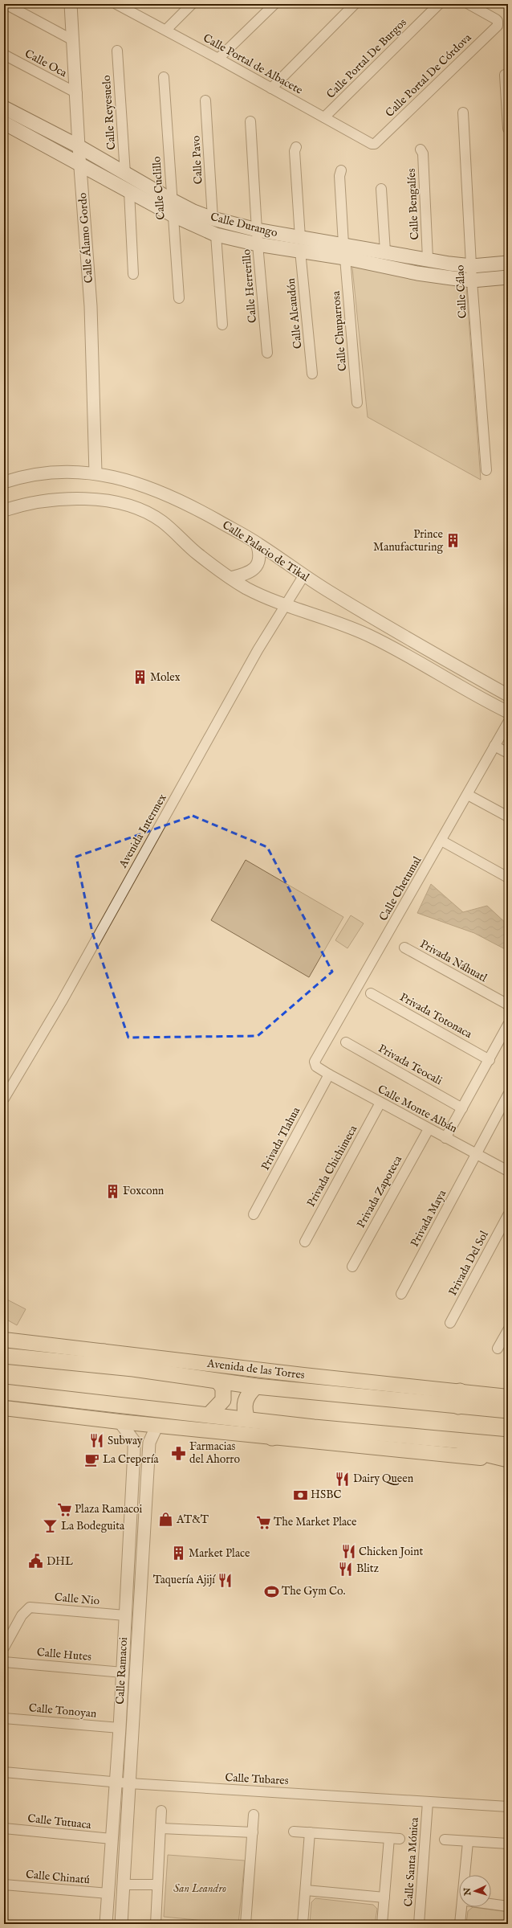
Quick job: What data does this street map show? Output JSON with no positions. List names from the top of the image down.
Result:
{
  "streets": {
    "highway": ["Avenida de las Torres"],
    "main road": ["Calle Durango"],
    "street": [
      "Calle Portal De Burgos",
      "Calle Oca",
      "Calle Portal de Albacete",
      "Calle Portal De Córdova",
      "Calle Reyesuelo",
      "Calle Pavo",
      "Calle Cuclillo",
      "Calle Bengalíes",
      "Calle Álamo Gordo",
      "Calle Herrerillo",
      "Calle Cálao",
      "Calle Alcaudón",
      "Calle Chuparrosa",
      "Calle Palacio de Tikal",
      "Avenida Intermex",
      "Calle Chetumal",
      "Privada Náhuatl",
      "Privada Totonaca",
      "Privada Teocali",
      "Calle Monte Albán",
      "Privada Tlahua",
      "Privada Chichimeca",
      "Privada Zapoteca",
      "Privada Maya",
      "Privada Del Sol",
      "Calle Nio",
      "Calle Hutes",
      "Calle Ramacoi",
      "Calle Tonoyan",
      "Calle Tubares",
      "Calle Tutuaca",
      "Calle Santa Mónica",
      "Calle Chinatú"
    ]
  },
  "crossings": [
    ["Calle Portal De Burgos", "Calle Portal de Albacete"],
    ["Calle Oca", "Calle Álamo Gordo"],
    ["Calle Portal de Albacete", "Calle Portal De Córdova"],
    ["Calle Reyesuelo", "Calle Durango"],
    ["Calle Pavo", "Calle Durango"],
    ["Calle Cuclillo", "Calle Durango"],
    ["Calle Bengalíes", "Calle Durango"],
    ["Calle Durango", "Calle Álamo Gordo"],
    ["Calle Durango", "Calle Herrerillo"],
    ["Calle Durango", "Calle Cálao"],
    ["Calle Durango", "Calle Alcaudón"],
    ["Calle Durango", "Calle Chuparrosa"],
    ["Calle Álamo Gordo", "Calle Palacio de Tikal"],
    ["Calle Palacio de Tikal", "Avenida Intermex"],
    ["Calle Chetumal", "Calle Monte Albán"],
    ["Calle Monte Albán", "Privada Tlahua"],
    ["Calle Monte Albán", "Privada Chichimeca"],
    ["Calle Monte Albán", "Privada Zapoteca"],
    ["Calle Monte Albán", "Privada Maya"],
    ["Calle Nio", "Calle Ramacoi"],
    ["Calle Hutes", "Calle Ramacoi"],
    ["Calle Ramacoi", "Calle Tonoyan"],
    ["Calle Ramacoi", "Calle Tubares"],
    ["Calle Ramacoi", "Calle Tutuaca"],
    ["Calle Ramacoi", "Calle Chinatú"],
    ["Calle Tubares", "Calle Santa Mónica"]
  ],
  "parks": ["San Leandro"],
  "places": {
    "building": [
      "Prince Manufacturing",
      "Molex",
      "Foxconn",
      "Market Place"
    ],
    "restaurant": [
      "Subway",
      "Dairy Queen",
      "Chicken Joint",
      "Blitz",
      "Taquería Ajijí"
    ],
    "pharmacy": ["Farmacias del Ahorro"],
    "cafe": ["La Crepería"],
    "bank": ["HSBC"],
    "supermarket": ["Plaza Ramacoi", "The Market Place"],
    "shop": ["AT&T"],
    "bar": ["La Bodeguita"],
    "public building": ["DHL"],
    "sports": ["The Gym Co."]
  },
  "north": "left"
}
